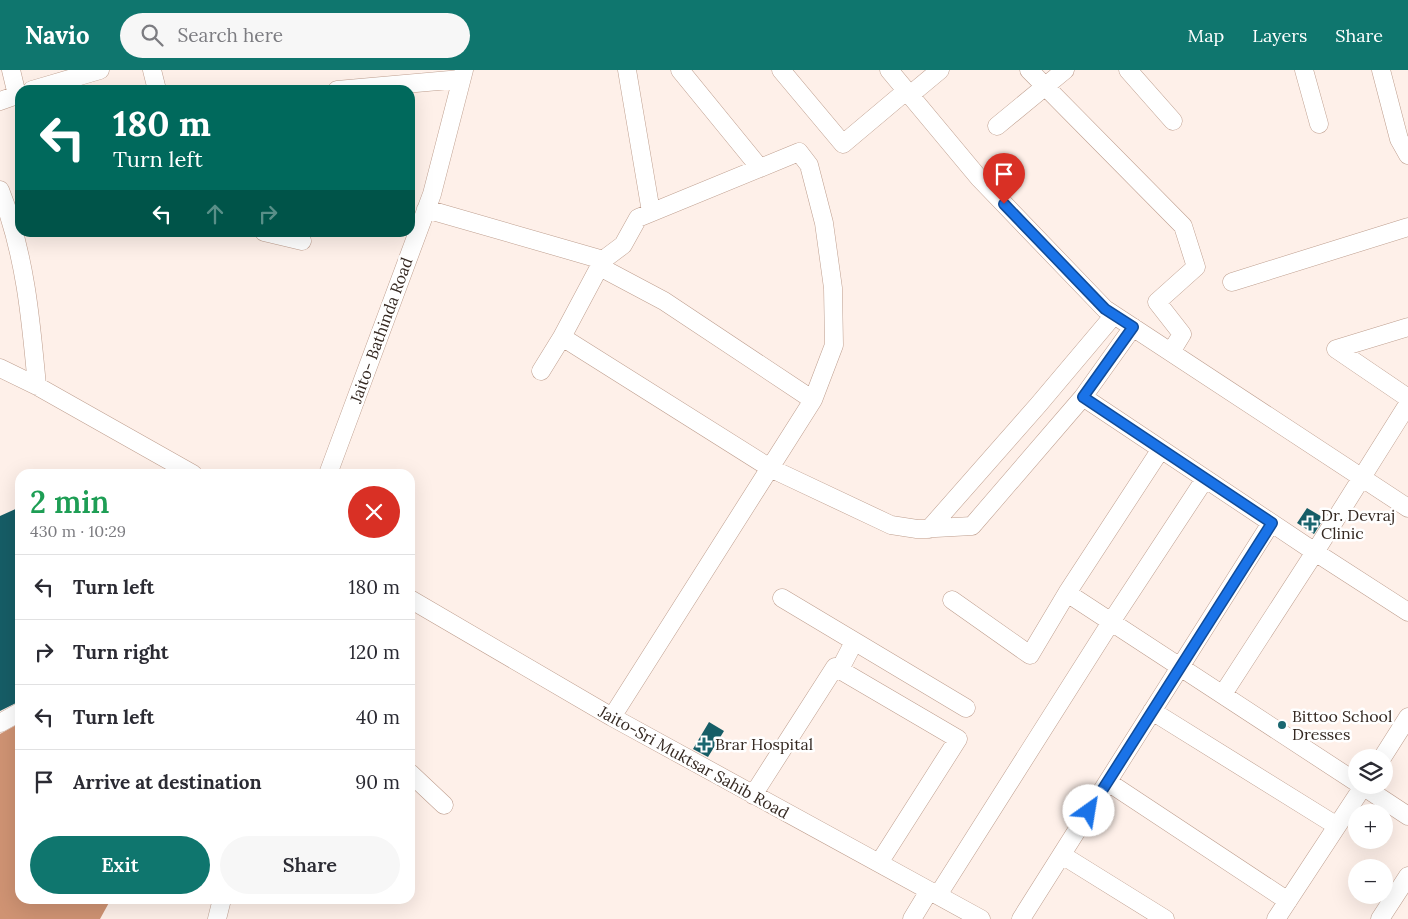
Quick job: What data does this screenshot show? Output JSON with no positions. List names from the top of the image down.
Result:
{
  "streets": {
    "street": ["Jaito- Bathinda Road", "Jaito-Sri Muktsar Sahib Road"]
  },
  "places": {
    "health": ["Dr. Devraj Clinic", "Brar Hospital"],
    "other": ["Bittoo School Dresses"]
  },
  "page": {
    "header": "Navio",
    "search": "Search here",
    "nav": ["Map", "Layers", "Share"],
    "turn": ["180 m", "Turn left"],
    "heading": ["2 min", "430 m · 10:29"],
    "list": [
      {
        "name": "Turn left",
        "value": "180 m"
      },
      {
        "name": "Turn right",
        "value": "120 m"
      },
      {
        "name": "Turn left",
        "value": "40 m"
      },
      {
        "name": "Arrive at destination",
        "value": "90 m"
      }
    ],
    "map_buttons": ["+", "−"],
    "buttons": ["Exit", "Share"]
  }
}
